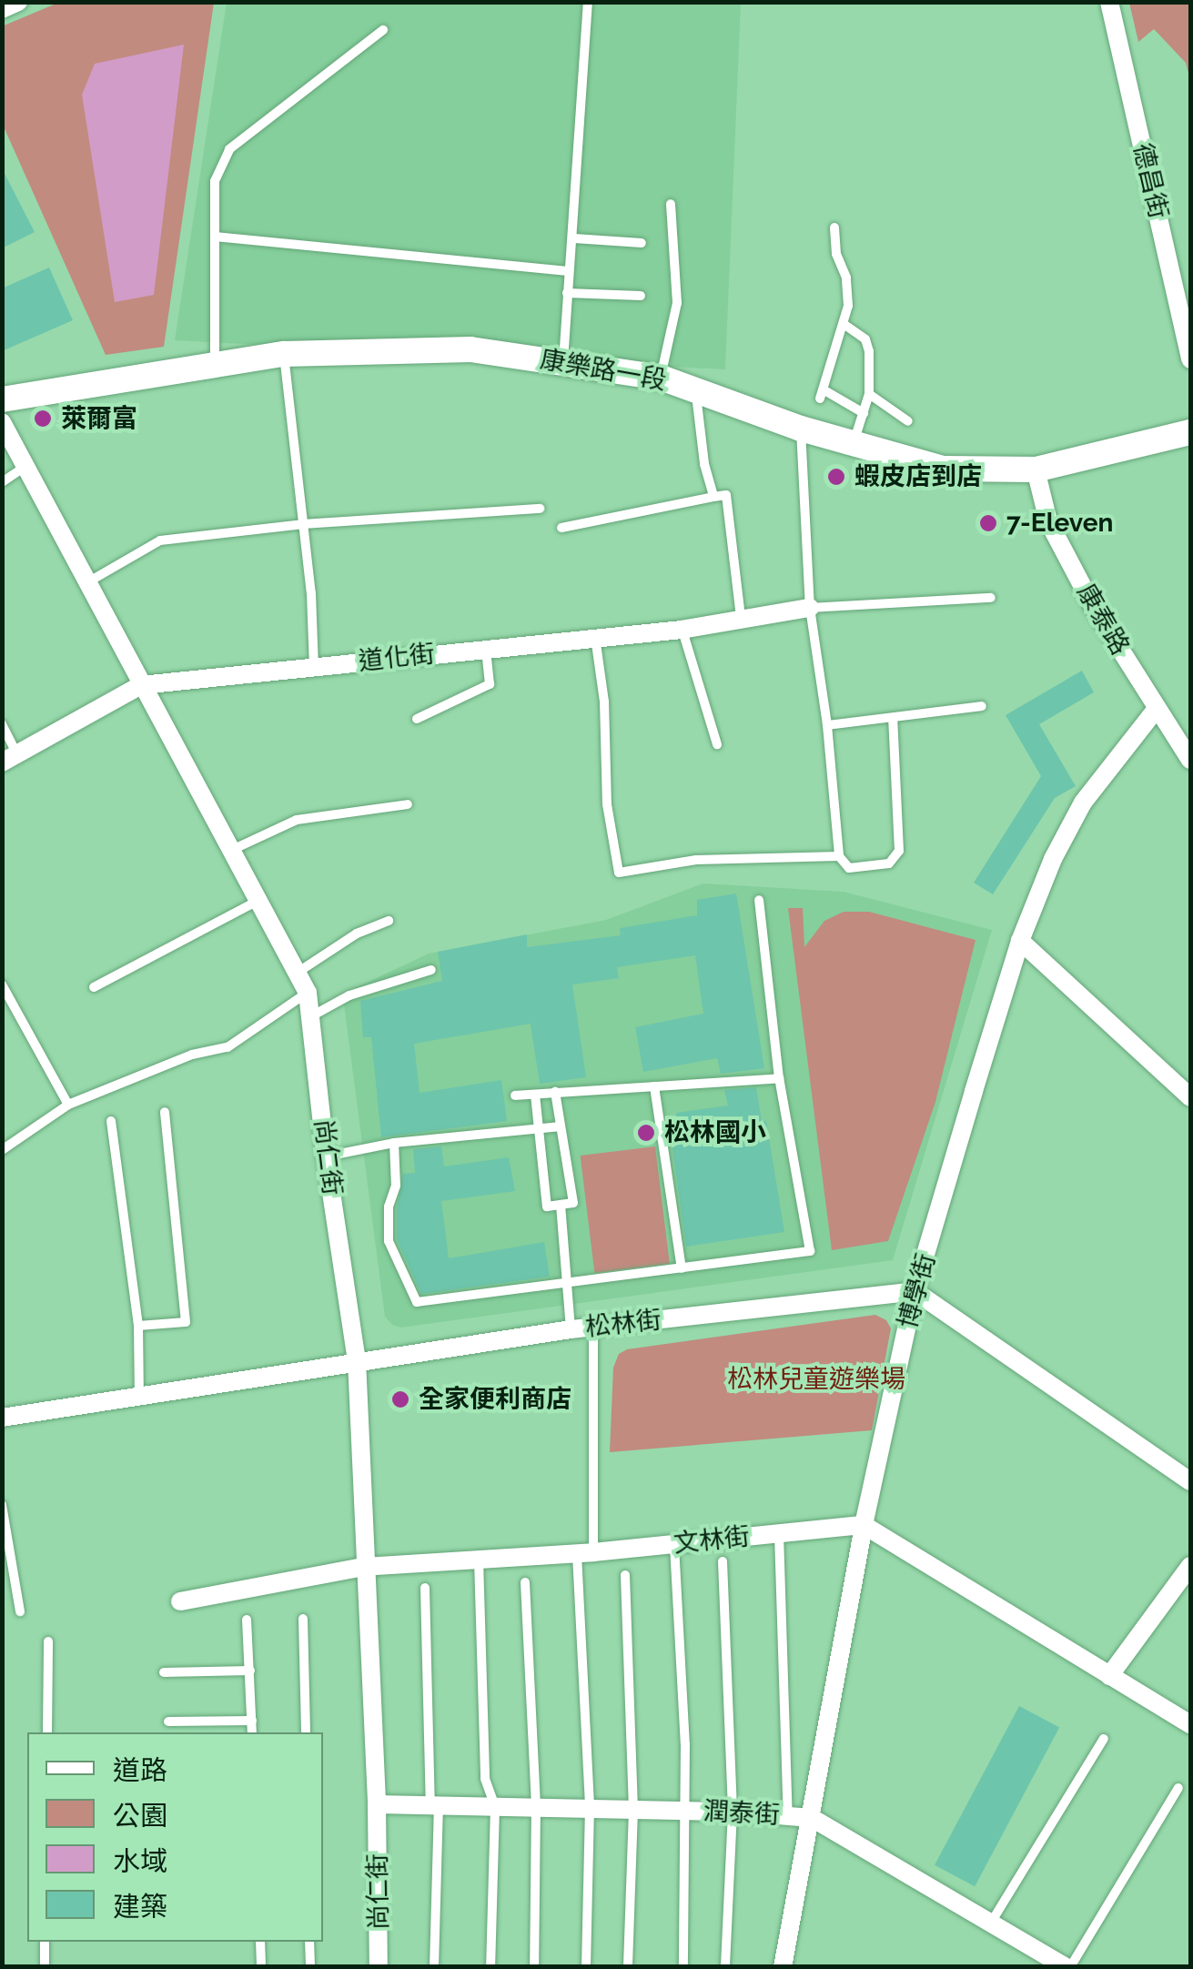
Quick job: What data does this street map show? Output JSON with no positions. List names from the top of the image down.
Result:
{
  "streets": {
    "street": [
      "德昌街",
      "康樂路一段",
      "康泰路",
      "道化街",
      "尚仁街",
      "博學街",
      "松林街",
      "文林街",
      "潤泰街"
    ]
  },
  "crossings": [
    ["康樂路一段", "康泰路"],
    ["康泰路", "博學街"],
    ["道化街", "尚仁街"],
    ["尚仁街", "松林街"],
    ["尚仁街", "文林街"],
    ["尚仁街", "潤泰街"],
    ["博學街", "松林街"],
    ["博學街", "文林街"],
    ["博學街", "潤泰街"]
  ],
  "parks": ["松林兒童遊樂場"],
  "places": [
    "萊爾富",
    "蝦皮店到店",
    "7-Eleven",
    "松林國小",
    "全家便利商店"
  ],
  "legend": [
    "道路",
    "公園",
    "水域",
    "建築"
  ]
}
